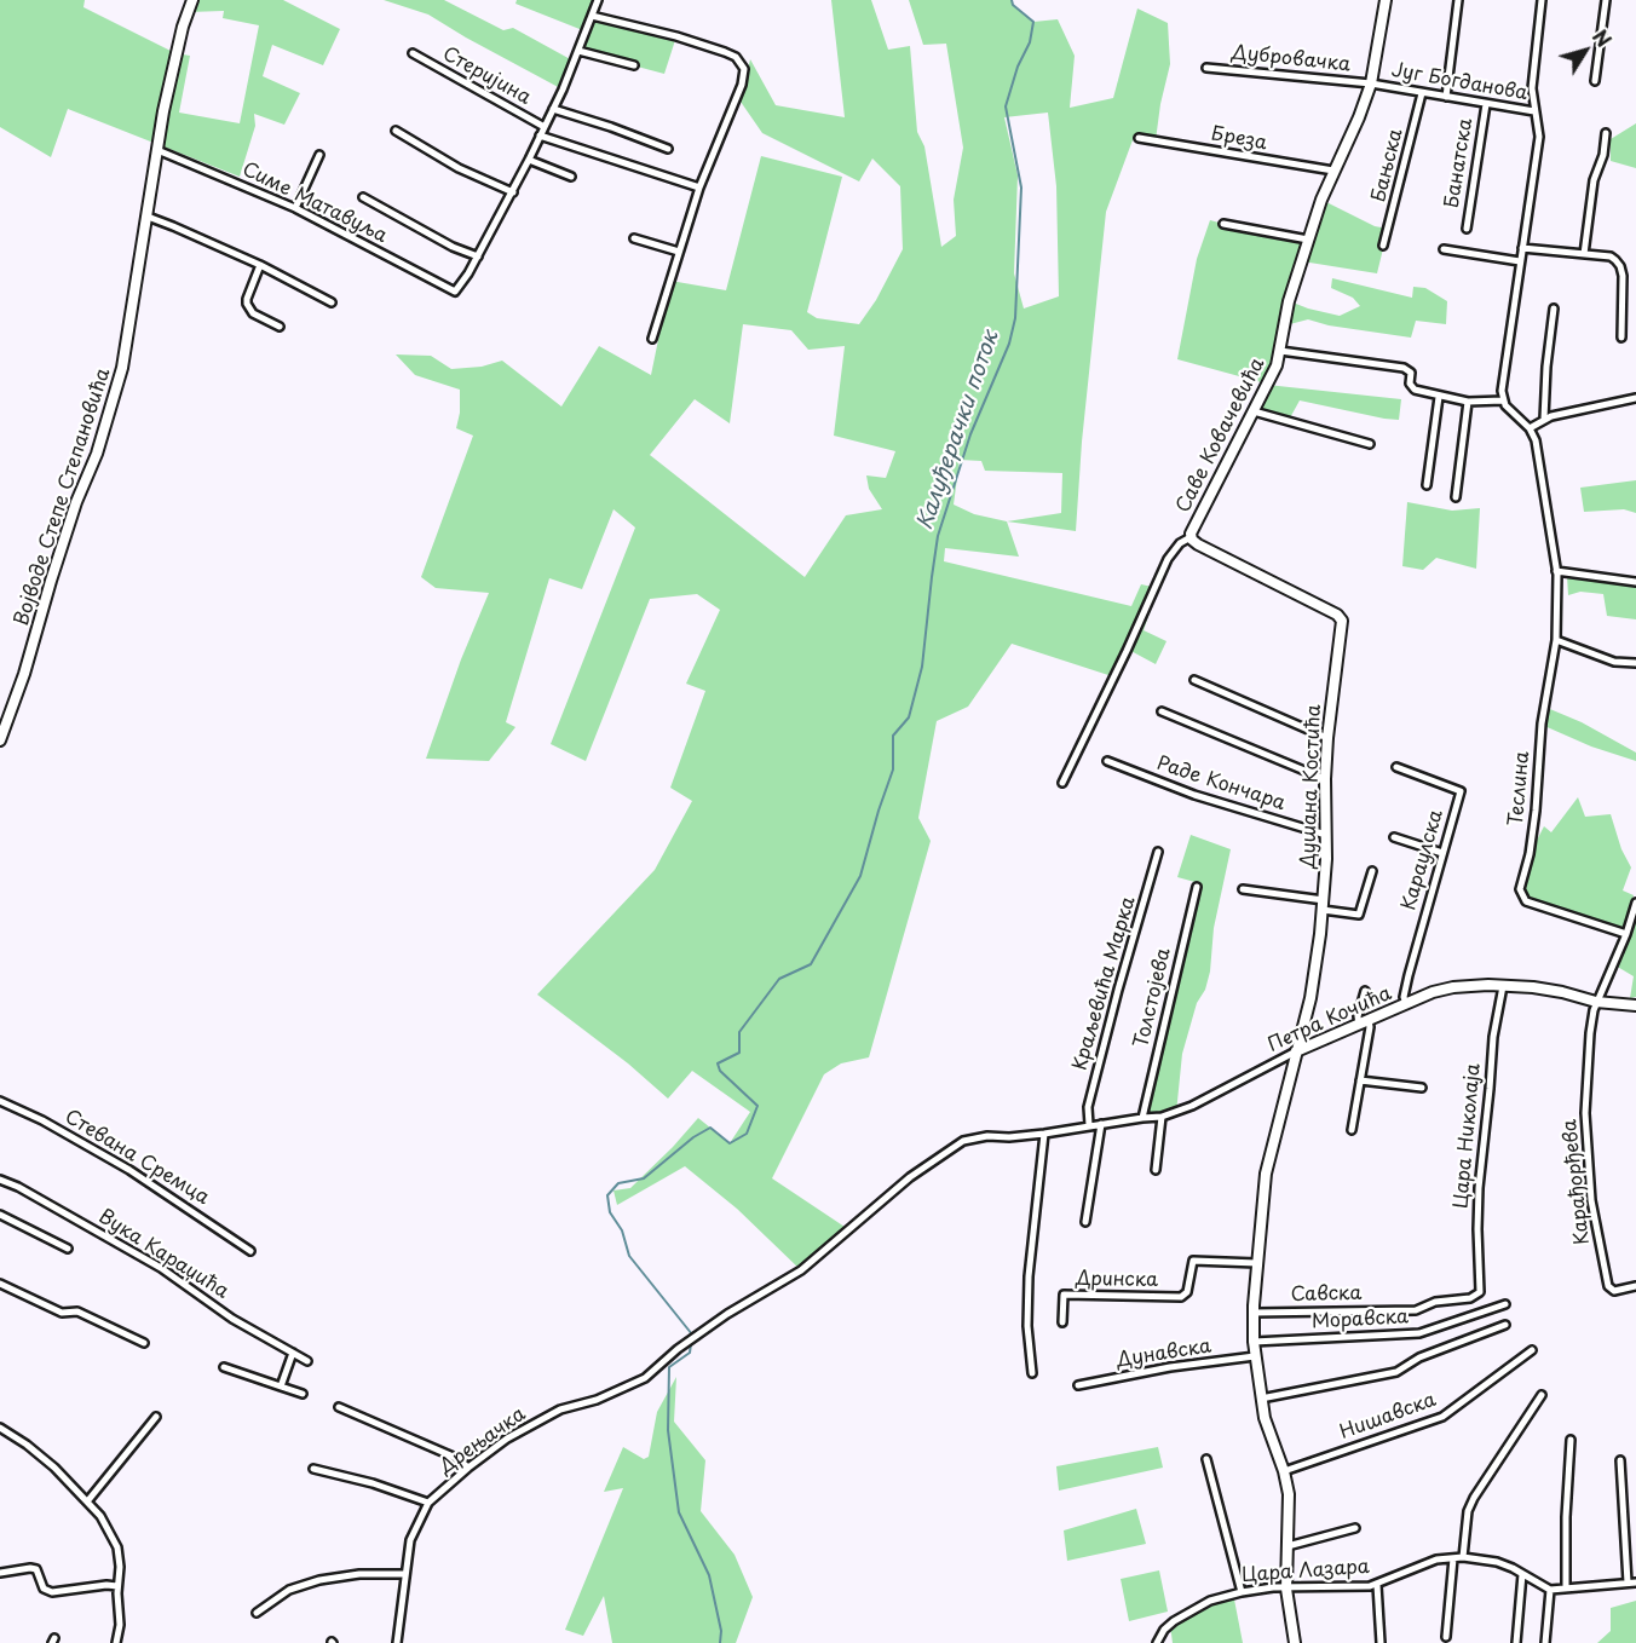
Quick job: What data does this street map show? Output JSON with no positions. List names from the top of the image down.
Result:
{
  "streets": {
    "street": [
      "Дубровачка",
      "Стеријина",
      "Југ Богданова",
      "Бреза",
      "Банатска",
      "Бањска",
      "Симе Матавуља",
      "Саве Ковачевића",
      "Војводе Степе Степановића",
      "Раде Кончара",
      "Душана Костића",
      "Теслина",
      "Караулска",
      "Краљевића Марка",
      "Толстојева",
      "Петра Кочића",
      "Цара Николаја",
      "Стевана Сремца",
      "Карађорђева",
      "Вука Караџића",
      "Дринска",
      "Савска",
      "Моравска",
      "Дунавска",
      "Нишавска",
      "Дрењачка",
      "Цара Лазара"
    ]
  },
  "crossings": [
    ["Дубровачка", "Југ Богданова"],
    ["Дубровачка", "Саве Ковачевића"],
    ["Југ Богданова", "Банатска"],
    ["Југ Богданова", "Бањска"],
    ["Југ Богданова", "Саве Ковачевића"],
    ["Бреза", "Саве Ковачевића"],
    ["Симе Матавуља", "Војводе Степе Степановића"],
    ["Саве Ковачевића", "Душана Костића"],
    ["Раде Кончара", "Душана Костића"],
    ["Душана Костића", "Петра Кочића"],
    ["Душана Костића", "Дринска"],
    ["Душана Костића", "Савска"],
    ["Душана Костића", "Моравска"],
    ["Душана Костића", "Дунавска"],
    ["Душана Костића", "Нишавска"],
    ["Душана Костића", "Цара Лазара"],
    ["Караулска", "Петра Кочића"],
    ["Краљевића Марка", "Петра Кочића"],
    ["Толстојева", "Петра Кочића"],
    ["Петра Кочића", "Цара Николаја"],
    ["Петра Кочића", "Карађорђева"],
    ["Петра Кочића", "Дрењачка"],
    ["Цара Николаја", "Савска"]
  ],
  "water": ["Калуђерачки поток"],
  "north": "top right"
}
